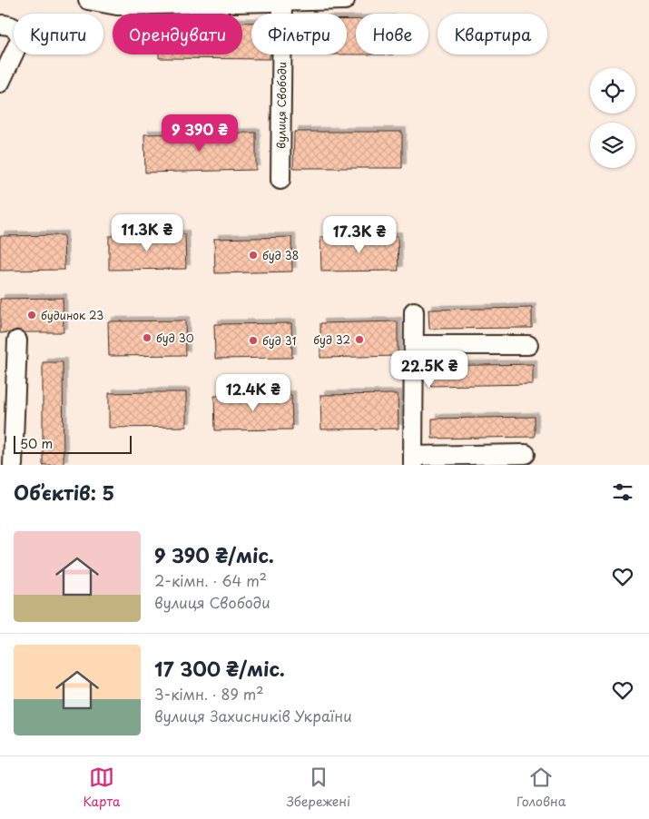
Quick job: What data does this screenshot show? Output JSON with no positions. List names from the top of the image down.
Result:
{
  "streets": {
    "street": ["вулиця Свободи"]
  },
  "places": [
    "буд 38",
    "будинок 23",
    "буд 30",
    "буд 32",
    "буд 31"
  ],
  "scale_bar": "50 m",
  "page": {
    "chip": [
      "Купити",
      "Орендувати",
      "Фільтри",
      "Нове",
      "Квартира"
    ],
    "price": [
      "9 390 ₴",
      "11.3K ₴",
      "17.3K ₴",
      "22.5K ₴",
      "12.4K ₴"
    ],
    "scale": "50 m",
    "heading": "Об’єктів: 5",
    "list": [
      {
        "name": "9 390 ₴/міс.",
        "note": "2-кімн. · 64 m² · вулиця Свободи"
      },
      {
        "name": "17 300 ₴/міс.",
        "note": "3-кімн. · 89 m² · вулиця Захисників України"
      }
    ],
    "tabs": ["Карта", "Збережені", "Головна"]
  }
}
